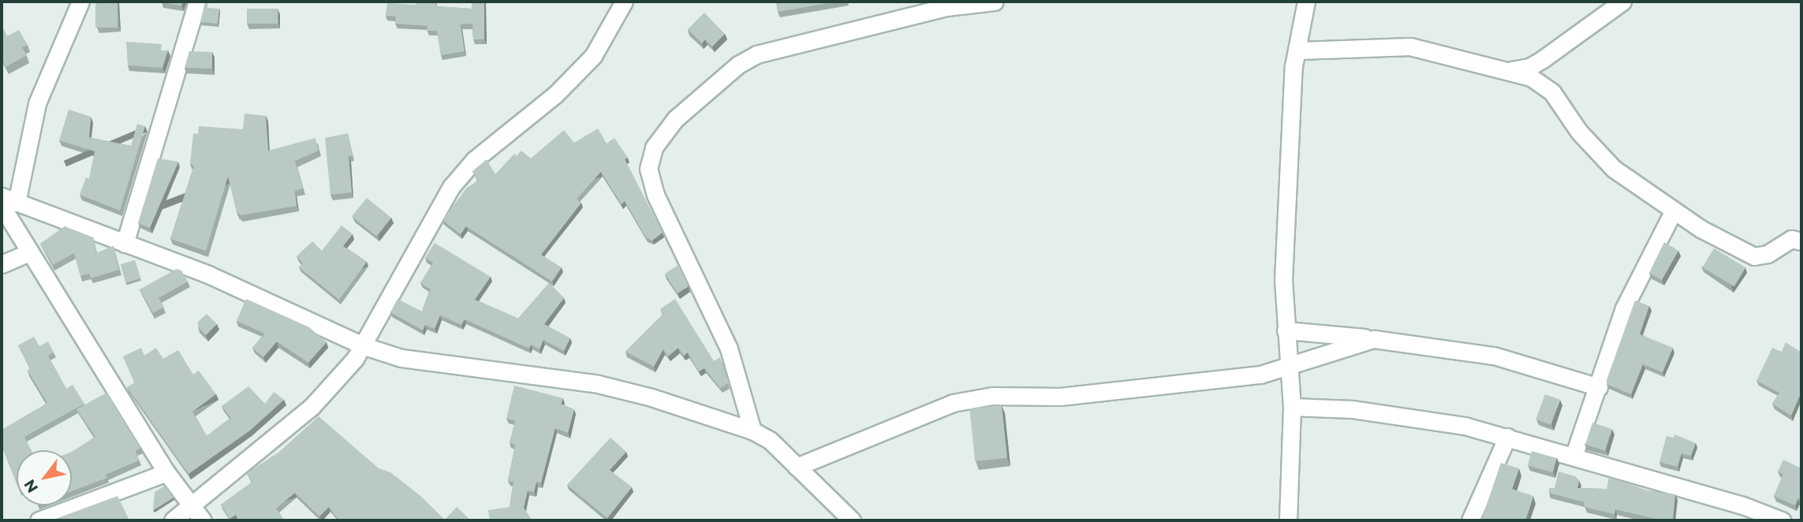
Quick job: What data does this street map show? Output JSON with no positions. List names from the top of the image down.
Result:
{
  "north": "bottom left"
}
